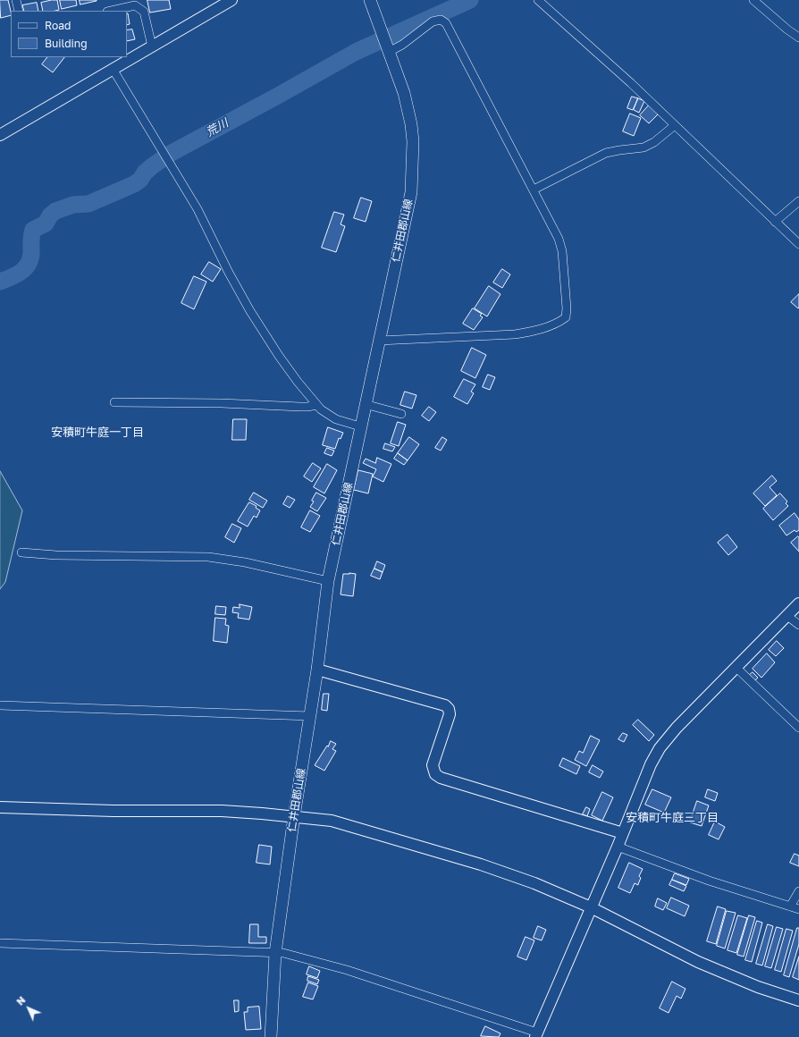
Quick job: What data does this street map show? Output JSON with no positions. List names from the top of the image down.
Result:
{
  "streets": {
    "main road": ["仁井田郡山線"]
  },
  "districts": ["安積町牛庭一丁目", "安積町牛庭三丁目"],
  "water": ["荒川"],
  "legend": ["Road", "Building"],
  "north": "top left"
}
